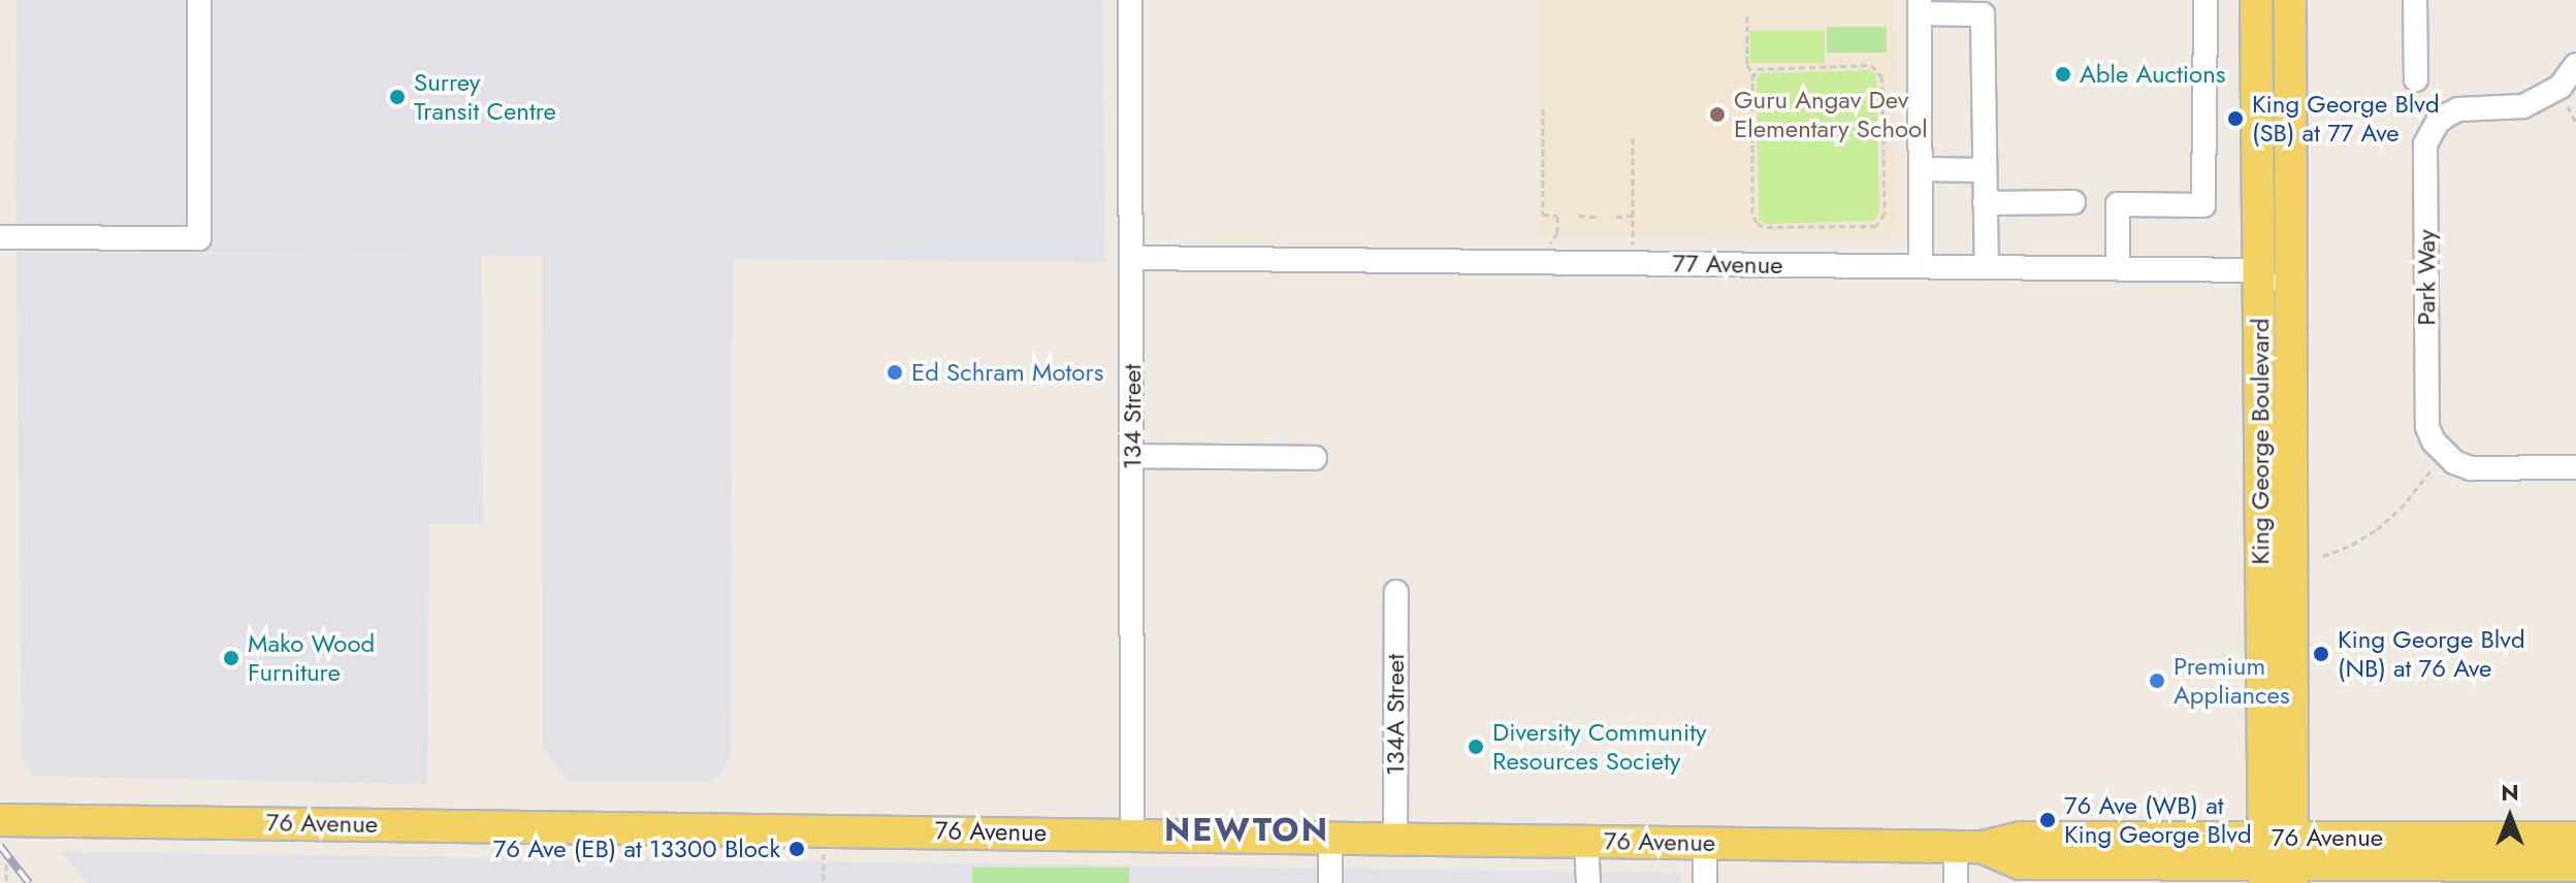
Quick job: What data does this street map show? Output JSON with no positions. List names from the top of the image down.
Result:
{
  "streets": {
    "main road": ["King George Boulevard", "76 Avenue"],
    "street": [
      "77 Avenue",
      "Park Way",
      "134 Street",
      "134A Street"
    ]
  },
  "crossings": [
    ["77 Avenue", "134 Street"],
    ["77 Avenue", "King George Boulevard"],
    ["134 Street", "76 Avenue"],
    ["King George Boulevard", "76 Avenue"],
    ["134A Street", "76 Avenue"]
  ],
  "districts": ["NEWTON"],
  "places": [
    "Able Auctions",
    "Surrey Transit Centre",
    "Guru Angav Dev Elementary School",
    "King George Blvd (SB) at 77 Ave",
    "Ed Schram Motors",
    "King George Blvd (NB) at 76 Ave",
    "Mako Wood Furniture",
    "Premium Appliances",
    "Diversity Community Resources Society",
    "76 Ave (WB) at King George Blvd",
    "76 Ave (EB) at 13300 Block"
  ],
  "north": "top"
}
